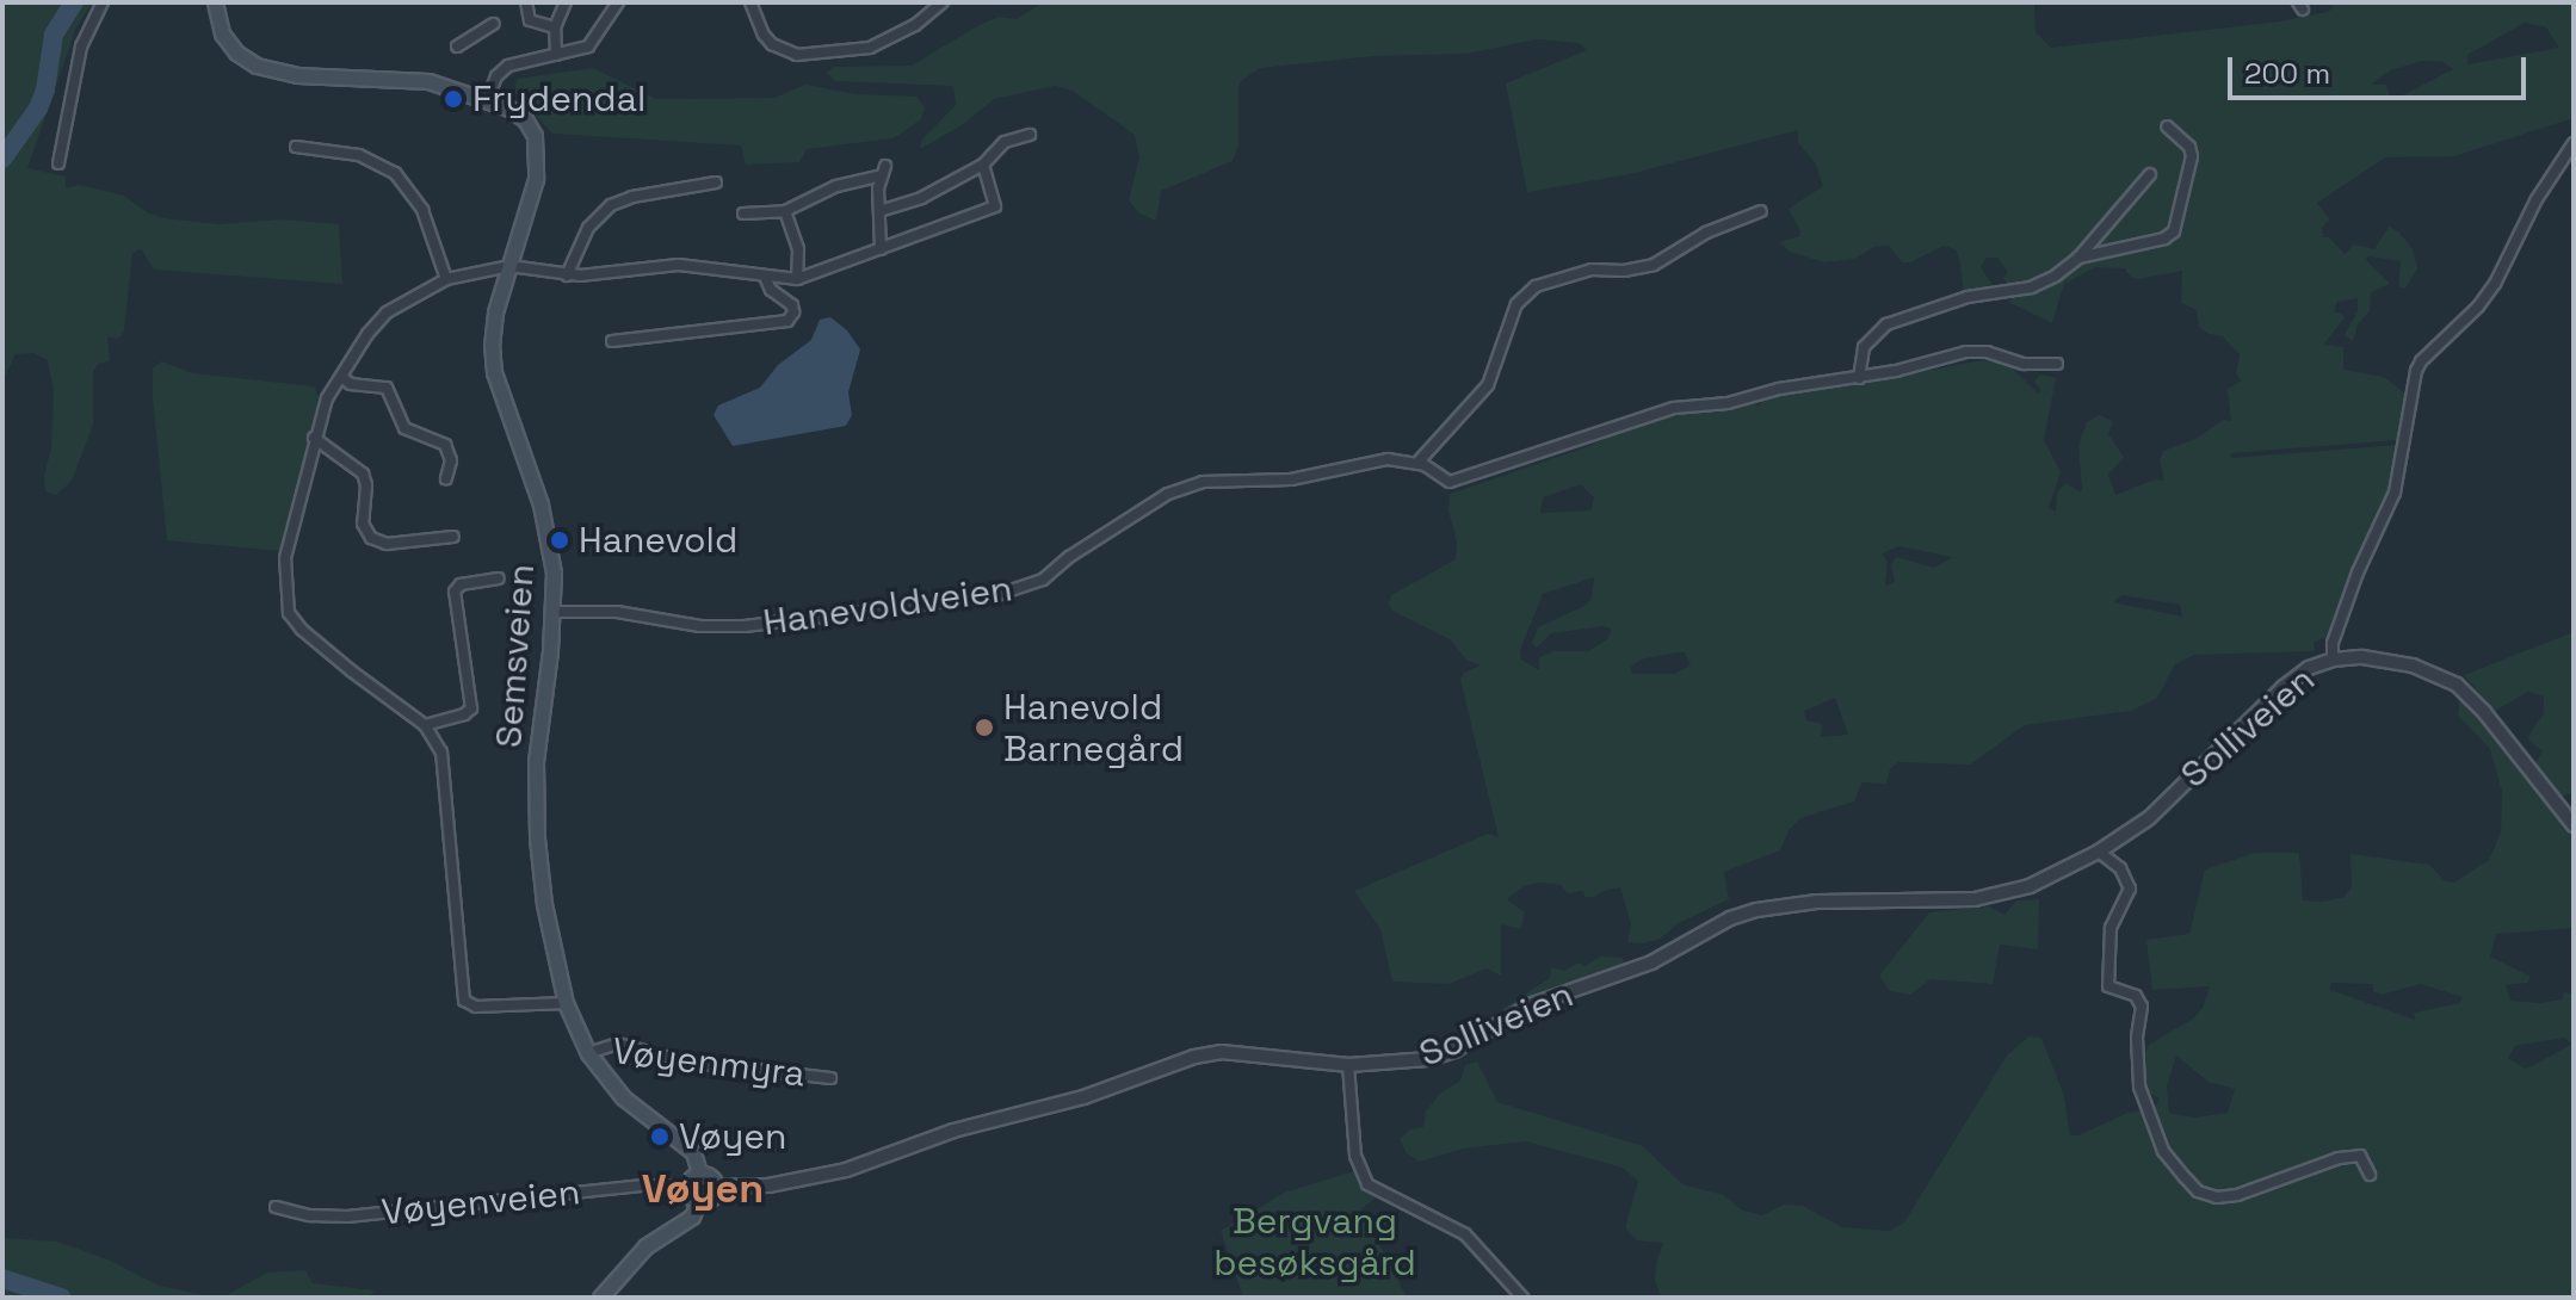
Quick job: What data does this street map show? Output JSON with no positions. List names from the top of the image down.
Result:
{
  "streets": {
    "main road": ["Semsveien"],
    "street": [
      "Hanevoldveien",
      "Solliveien",
      "Vøyenmyra",
      "Vøyenveien"
    ]
  },
  "crossings": [
    ["Hanevoldveien", "Semsveien"],
    ["Semsveien", "Solliveien"],
    ["Semsveien", "Vøyenmyra"],
    ["Semsveien", "Vøyenveien"],
    ["Solliveien", "Vøyenveien"]
  ],
  "districts": ["Vøyen"],
  "parks": ["Bergvang besøksgård"],
  "places": [
    "Frydendal",
    "Hanevold",
    "Hanevold Barnegård",
    "Vøyen"
  ],
  "scale_bar": "200 m"
}
